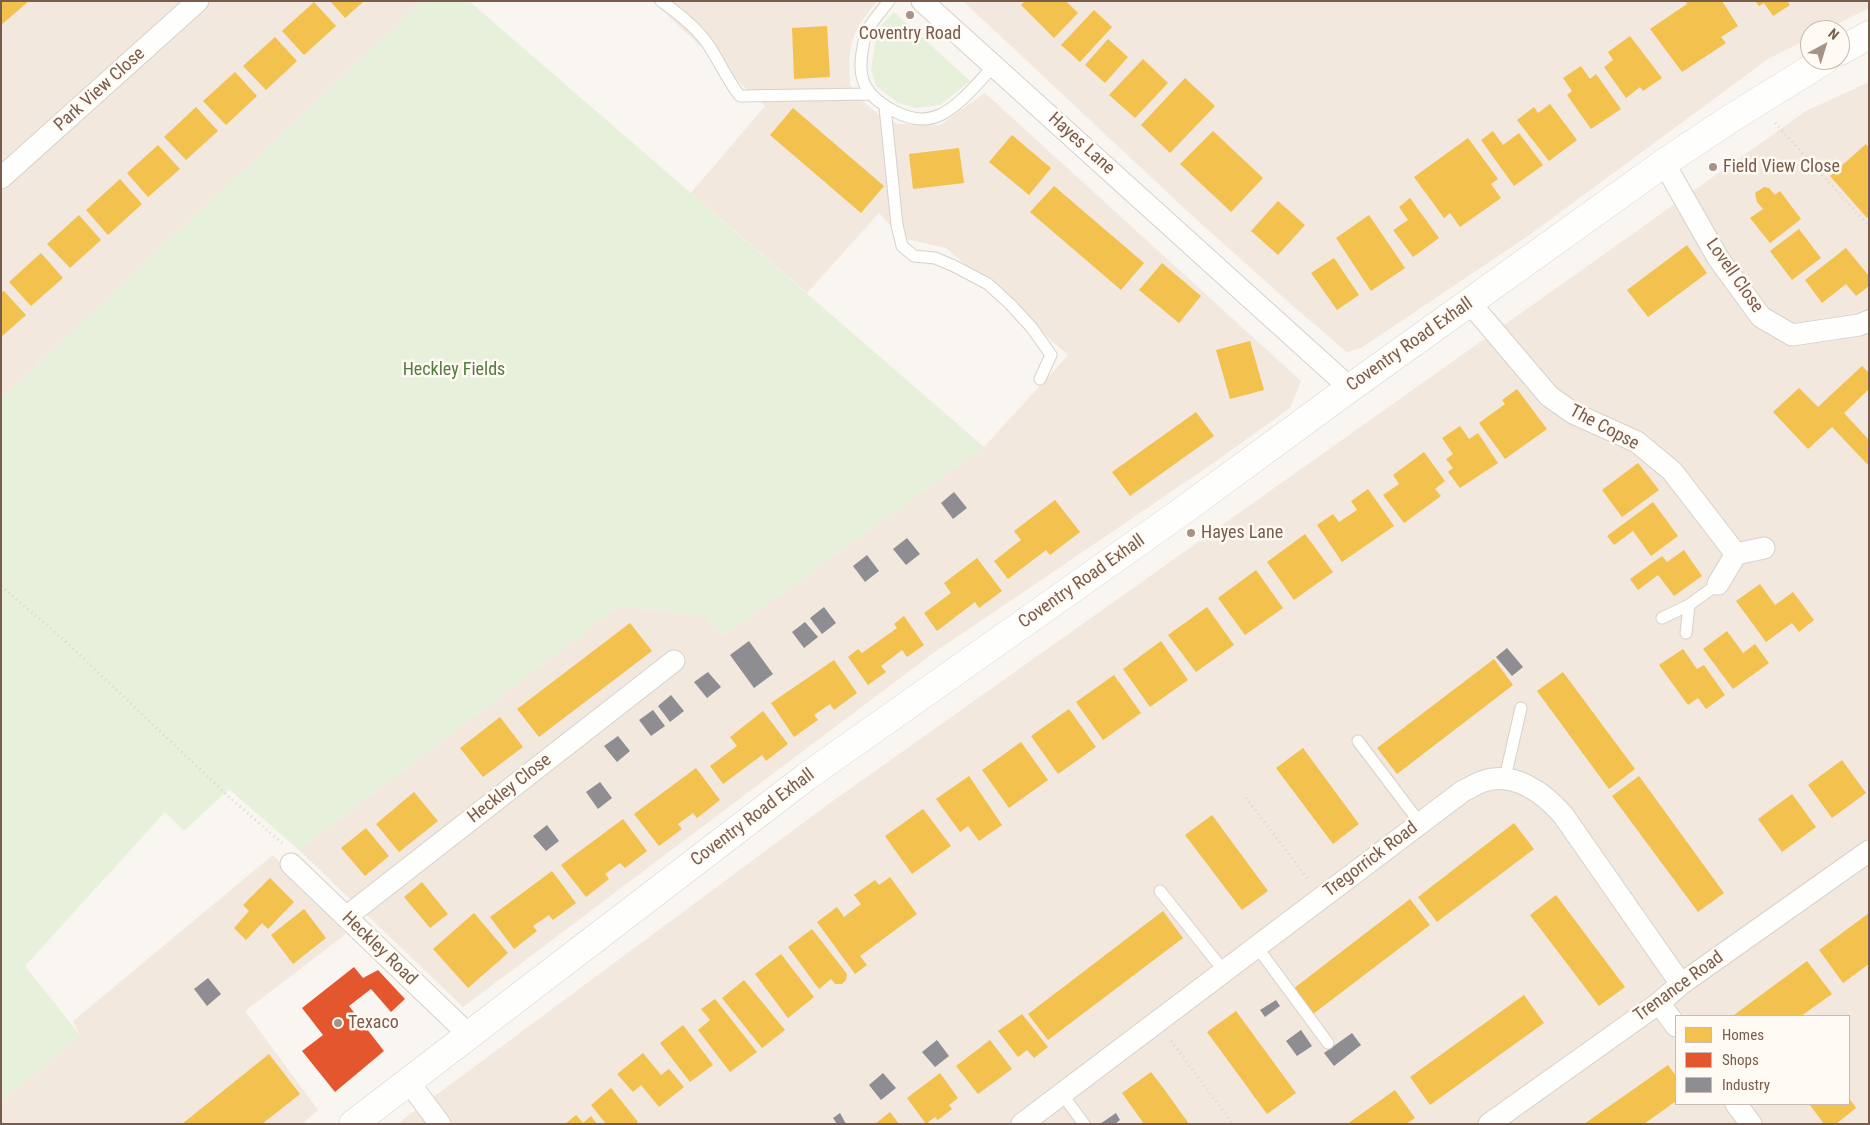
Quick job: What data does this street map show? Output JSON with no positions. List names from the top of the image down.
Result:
{
  "streets": {
    "main road": ["Coventry Road Exhall"],
    "street": [
      "Park View Close",
      "Hayes Lane",
      "Lovell Close",
      "The Copse",
      "Heckley Close",
      "Tregorrick Road",
      "Heckley Road",
      "Trenance Road"
    ]
  },
  "crossings": [
    ["Hayes Lane", "Coventry Road Exhall"],
    ["Lovell Close", "Coventry Road Exhall"],
    ["Coventry Road Exhall", "The Copse"],
    ["Coventry Road Exhall", "Heckley Road"],
    ["Heckley Close", "Heckley Road"],
    ["Tregorrick Road", "Trenance Road"]
  ],
  "parks": ["Heckley Fields"],
  "places": [
    "Coventry Road",
    "Field View Close",
    "Hayes Lane",
    "Texaco"
  ],
  "legend": ["Homes", "Shops", "Industry"],
  "north": "top right"
}
